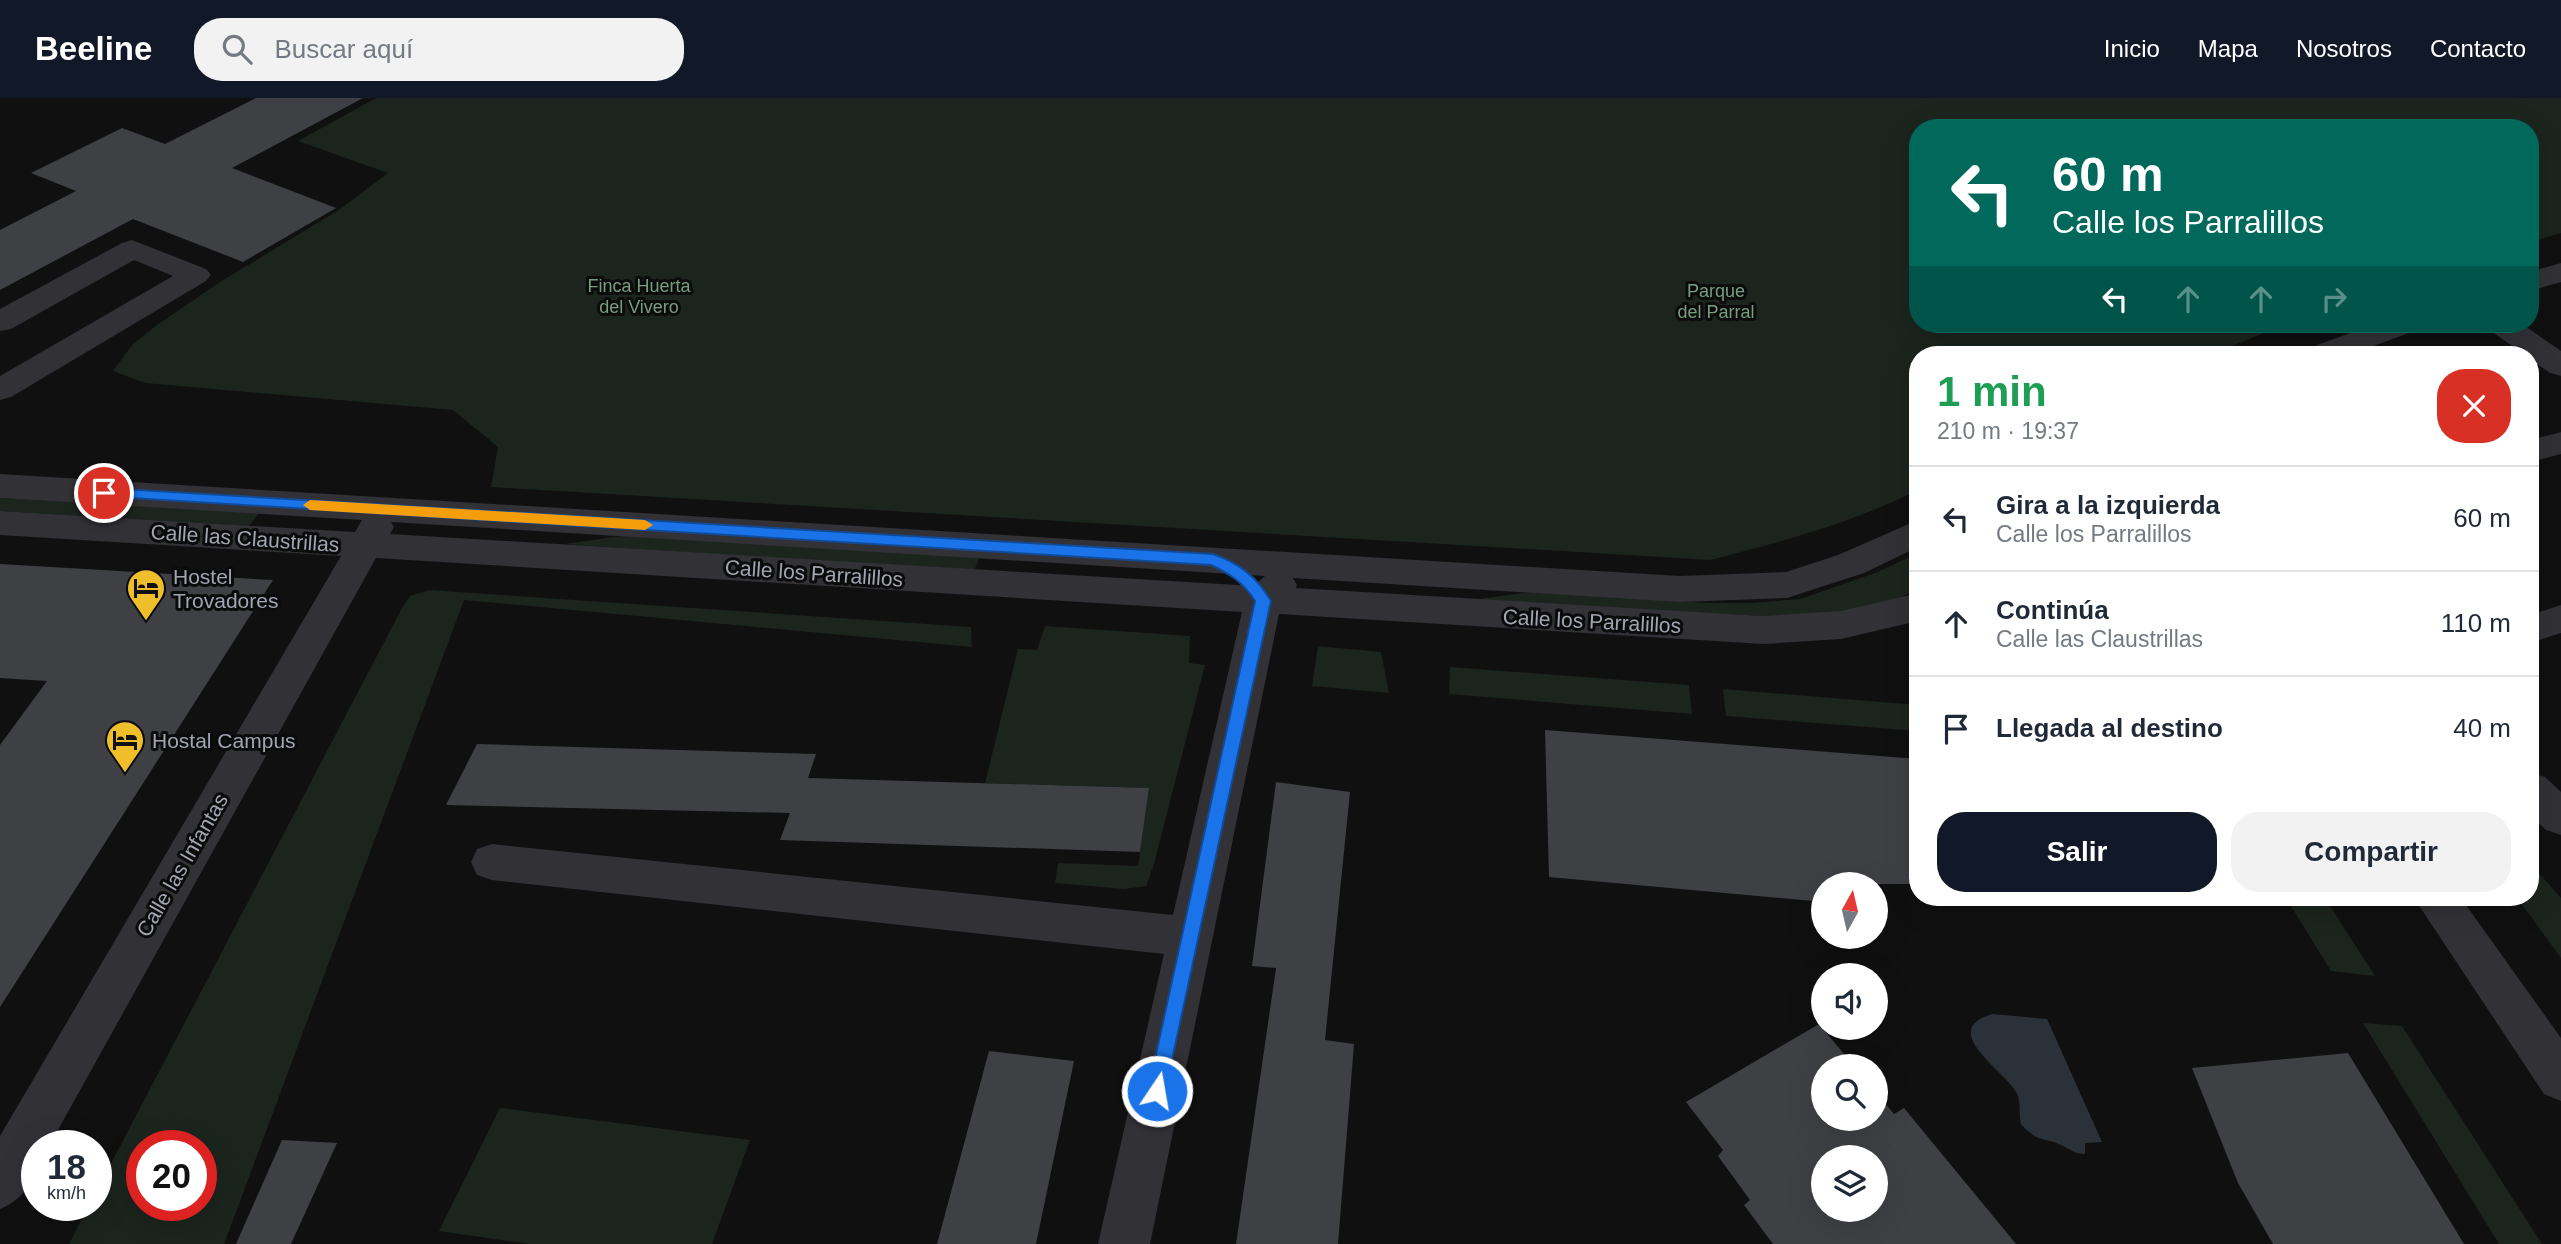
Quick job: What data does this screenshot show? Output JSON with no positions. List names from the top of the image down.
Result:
{
  "streets": {
    "street": ["Calle las Claustrillas", "Calle los Parralillos", "Calle las Infantas"]
  },
  "crossings": [
    ["Calle las Claustrillas", "Calle los Parralillos"],
    ["Calle las Claustrillas", "Calle las Infantas"],
    ["Calle los Parralillos", "Calle las Infantas"]
  ],
  "parks": ["Finca Huerta del Vivero", "Parque del Parral"],
  "places": {
    "hotel": ["Hostel Trovadores", "Hostal Campus"]
  },
  "north": "top",
  "page": {
    "header": "Beeline",
    "search": "Buscar aquí",
    "nav": [
      "Inicio",
      "Mapa",
      "Nosotros",
      "Contacto"
    ],
    "turn": ["60 m", "Calle los Parralillos"],
    "heading": ["1 min", "210 m · 19:37"],
    "list": [
      {
        "name": "Gira a la izquierda",
        "note": "Calle los Parralillos",
        "value": "60 m"
      },
      {
        "name": "Continúa",
        "note": "Calle las Claustrillas",
        "value": "110 m"
      },
      {
        "name": "Llegada al destino",
        "value": "40 m"
      }
    ],
    "buttons": ["Salir", "Compartir"],
    "speed": "18 km/h",
    "limit": "20"
  }
}
